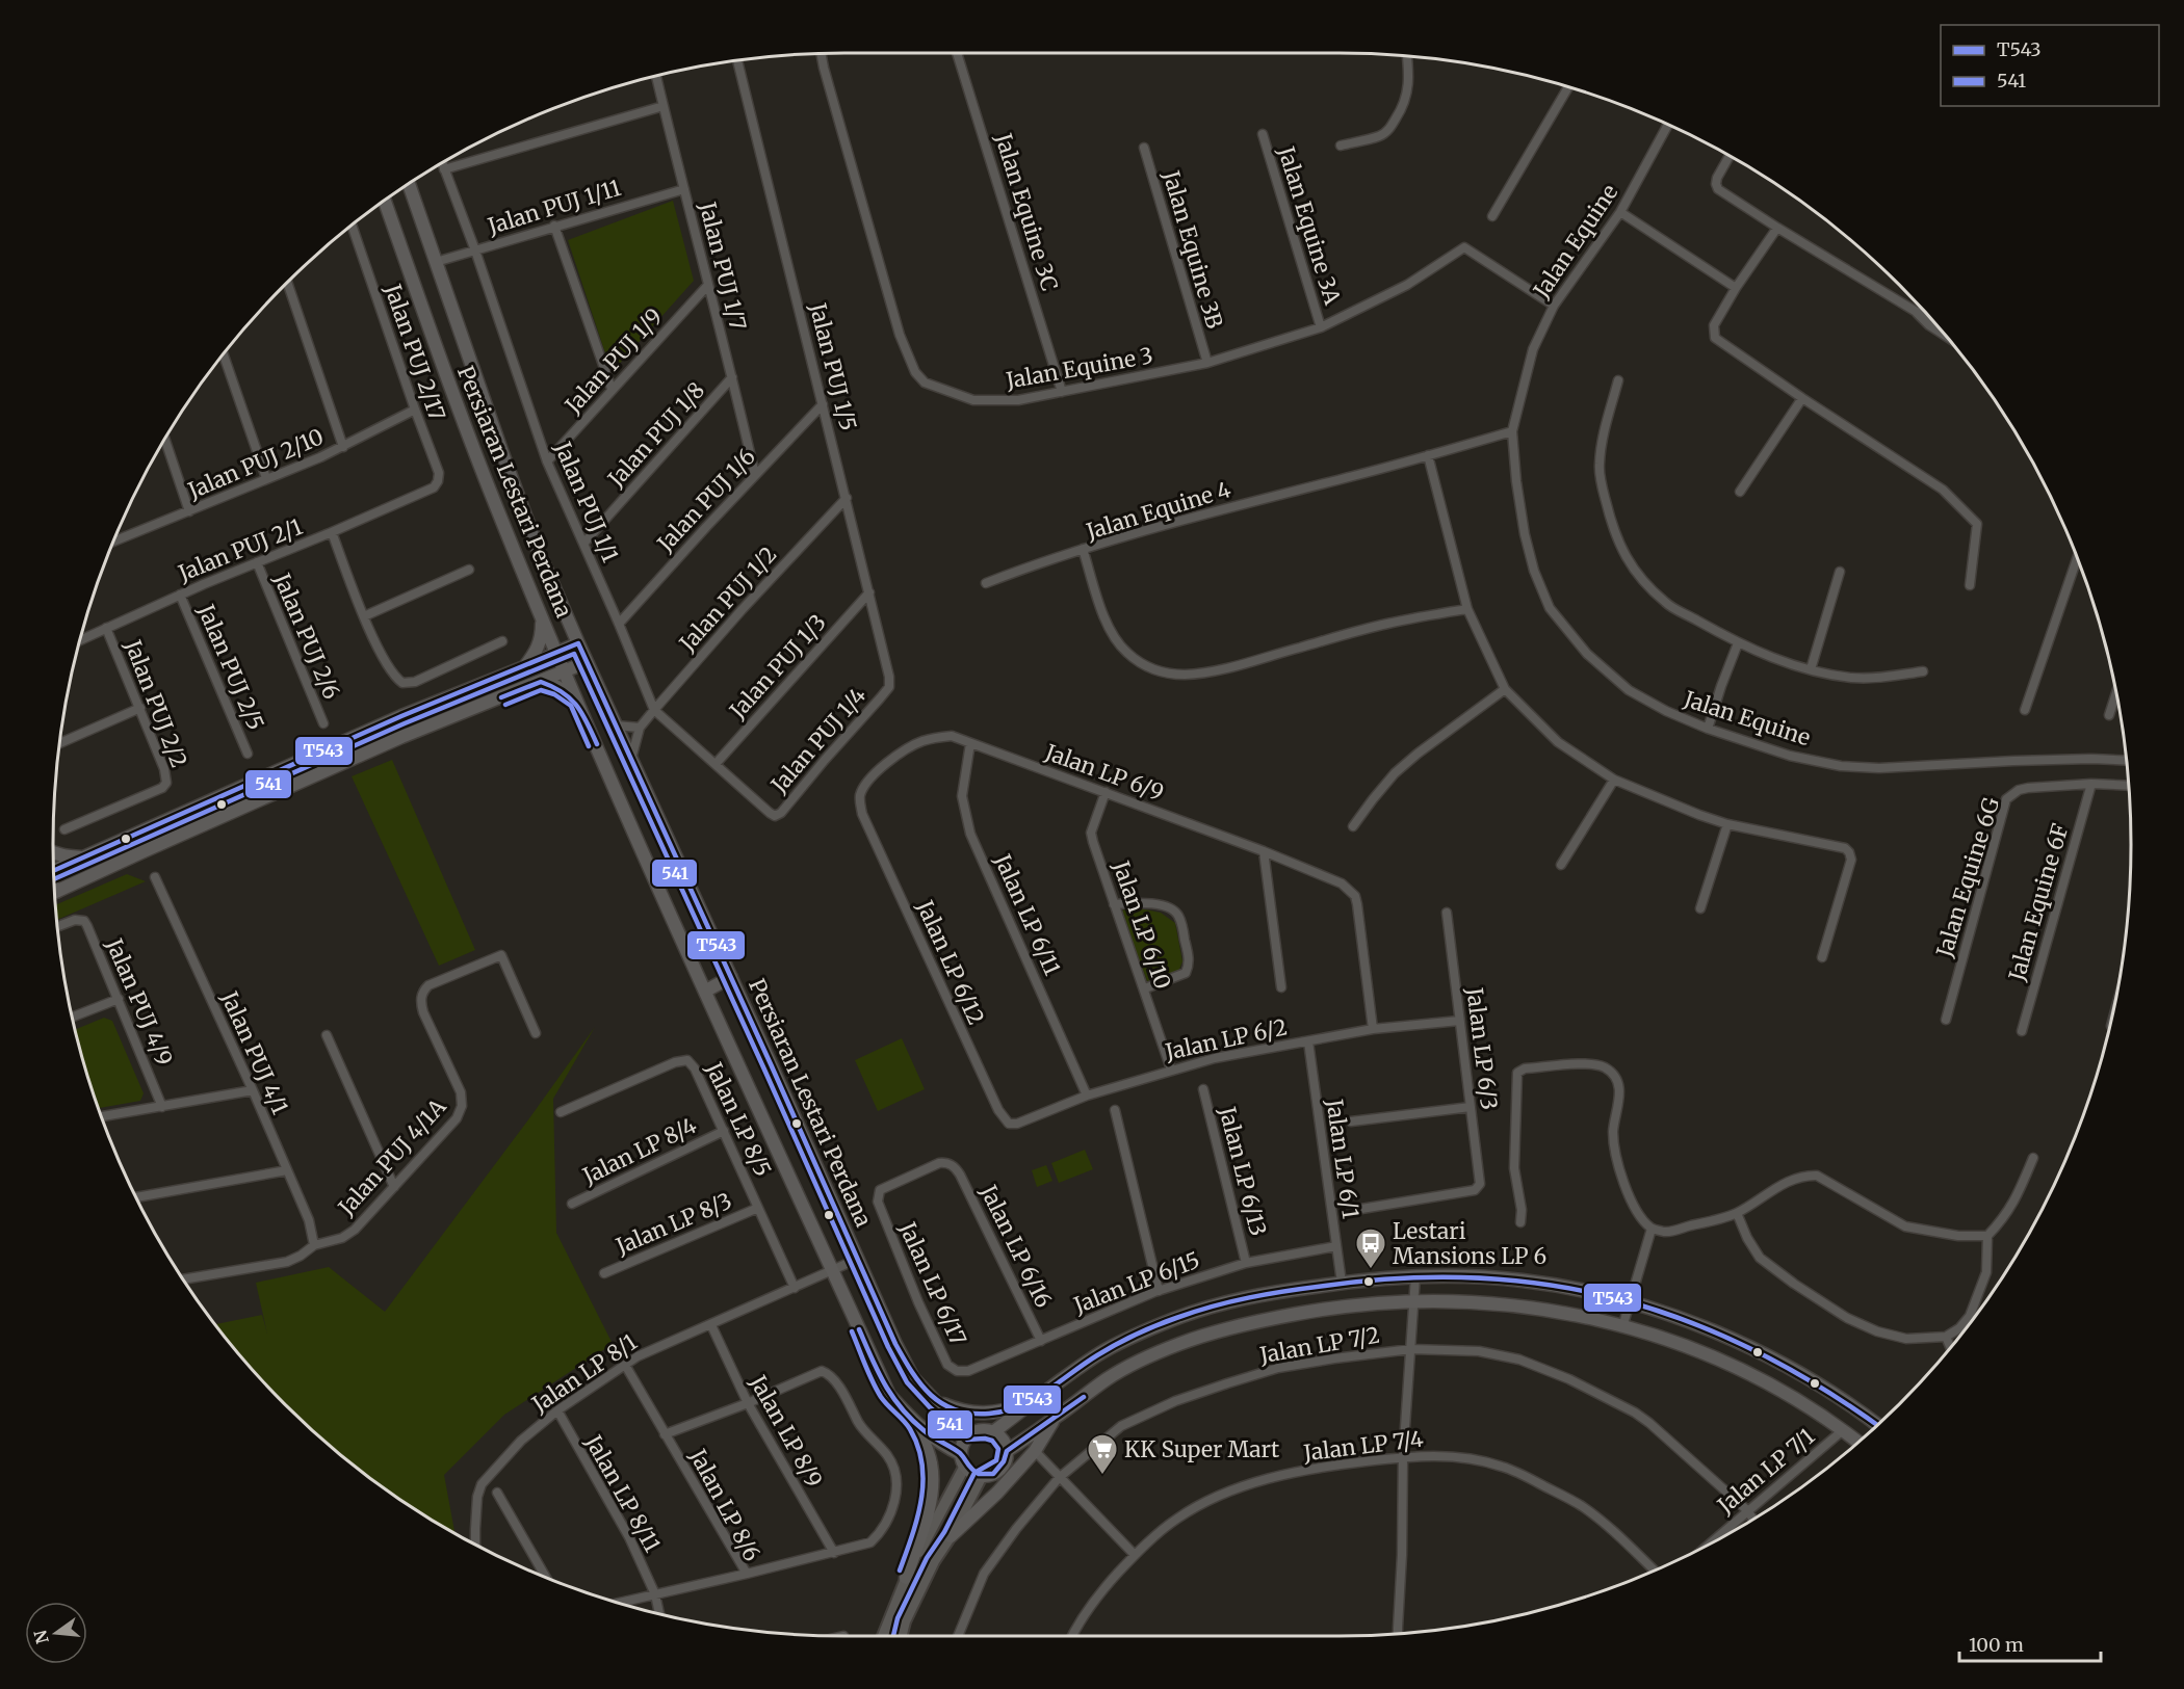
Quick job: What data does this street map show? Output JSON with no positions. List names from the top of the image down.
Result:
{
  "streets": {
    "main road": ["Persiaran Lestari Perdana"],
    "street": [
      "Jalan PUJ 1/11",
      "Jalan Equine 3C",
      "Jalan Equine 3A",
      "Jalan Equine",
      "Jalan Equine 3B",
      "Jalan PUJ 1/7",
      "Jalan PUJ 2/17",
      "Jalan PUJ 1/9",
      "Jalan PUJ 1/5",
      "Jalan Equine 3",
      "Jalan PUJ 1/8",
      "Jalan PUJ 2/10",
      "Jalan PUJ 1/6",
      "Jalan PUJ 1/1",
      "Jalan Equine 4",
      "Jalan PUJ 2/1",
      "Jalan PUJ 1/2",
      "Jalan PUJ 2/6",
      "Jalan PUJ 1/3",
      "Jalan PUJ 2/5",
      "Jalan PUJ 2/2",
      "Jalan PUJ 1/4",
      "Jalan LP 6/9",
      "Jalan Equine 6G",
      "Jalan Equine 6F",
      "Jalan LP 6/11",
      "Jalan LP 6/10",
      "Jalan LP 6/12",
      "Jalan PUJ 4/9",
      "Jalan LP 6/2",
      "Jalan LP 6/3",
      "Jalan PUJ 4/1",
      "Jalan LP 8/5",
      "Jalan LP 8/4",
      "Jalan PUJ 4/1A",
      "Jalan LP 6/1",
      "Jalan LP 6/13",
      "Jalan LP 8/3",
      "Jalan LP 6/16",
      "Jalan LP 6/15",
      "Jalan LP 6/17",
      "Jalan LP 7/2",
      "Jalan LP 8/1",
      "Jalan LP 8/9",
      "Jalan LP 7/4",
      "Jalan LP 7/1",
      "Jalan LP 8/11",
      "Jalan LP 8/6"
    ]
  },
  "crossings": [
    ["Jalan PUJ 1/11", "Jalan PUJ 1/7"],
    ["Jalan PUJ 1/11", "Persiaran Lestari Perdana"],
    ["Jalan PUJ 1/11", "Jalan PUJ 1/1"],
    ["Jalan Equine 3C", "Jalan Equine 3"],
    ["Jalan Equine 3A", "Jalan Equine 3"],
    ["Jalan Equine", "Jalan Equine 3"],
    ["Jalan Equine", "Jalan Equine 4"],
    ["Jalan Equine 3B", "Jalan Equine 3"],
    ["Jalan PUJ 1/7", "Jalan PUJ 1/9"],
    ["Jalan PUJ 1/7", "Jalan PUJ 1/8"],
    ["Jalan PUJ 1/7", "Jalan PUJ 1/6"],
    ["Jalan PUJ 2/17", "Jalan PUJ 2/10"],
    ["Jalan PUJ 2/17", "Jalan PUJ 2/1"],
    ["Jalan PUJ 1/9", "Jalan PUJ 1/1"],
    ["Jalan PUJ 1/5", "Jalan PUJ 1/6"],
    ["Jalan PUJ 1/5", "Jalan PUJ 1/2"],
    ["Jalan PUJ 1/5", "Jalan PUJ 1/3"],
    ["Jalan PUJ 1/5", "Jalan PUJ 1/4"],
    ["Jalan PUJ 1/8", "Jalan PUJ 1/1"],
    ["Persiaran Lestari Perdana", "Jalan PUJ 1/2"],
    ["Persiaran Lestari Perdana", "Jalan LP 8/1"],
    ["Jalan PUJ 1/6", "Jalan PUJ 1/1"],
    ["Jalan PUJ 1/1", "Jalan PUJ 1/2"],
    ["Jalan PUJ 1/1", "Jalan PUJ 1/3"],
    ["Jalan PUJ 1/1", "Jalan PUJ 1/4"],
    ["Jalan PUJ 2/1", "Jalan PUJ 2/6"],
    ["Jalan PUJ 2/1", "Jalan PUJ 2/5"],
    ["Jalan PUJ 2/1", "Jalan PUJ 2/2"],
    ["Jalan LP 6/9", "Jalan LP 6/11"],
    ["Jalan LP 6/9", "Jalan LP 6/10"],
    ["Jalan LP 6/9", "Jalan LP 6/12"],
    ["Jalan LP 6/9", "Jalan LP 6/2"],
    ["Jalan Equine 6G", "Jalan Equine 6F"],
    ["Jalan LP 6/11", "Jalan LP 6/2"],
    ["Jalan LP 6/10", "Jalan LP 6/2"],
    ["Jalan LP 6/12", "Jalan LP 6/2"],
    ["Jalan LP 6/2", "Jalan LP 6/3"],
    ["Jalan LP 6/2", "Jalan LP 6/1"],
    ["Jalan PUJ 4/1", "Jalan PUJ 4/1A"],
    ["Jalan LP 8/5", "Jalan LP 8/4"],
    ["Jalan LP 8/5", "Jalan LP 8/3"],
    ["Jalan LP 8/5", "Jalan LP 8/1"],
    ["Jalan LP 6/1", "Jalan LP 6/15"],
    ["Jalan LP 6/13", "Jalan LP 6/15"],
    ["Jalan LP 6/16", "Jalan LP 6/15"],
    ["Jalan LP 6/16", "Jalan LP 6/17"],
    ["Jalan LP 6/15", "Jalan LP 6/17"],
    ["Jalan LP 7/2", "Jalan LP 7/1"],
    ["Jalan LP 8/1", "Jalan LP 8/9"],
    ["Jalan LP 8/1", "Jalan LP 8/11"],
    ["Jalan LP 8/1", "Jalan LP 8/6"],
    ["Jalan LP 8/11", "Jalan LP 8/6"]
  ],
  "places": {
    "bus stop": ["Lestari Mansions LP 6"],
    "supermarket": ["KK Super Mart"]
  },
  "lines": ["transit line T543", "transit line 541"],
  "legend": ["T543", "541"],
  "scale_bar": "100 m",
  "north": "left"
}
